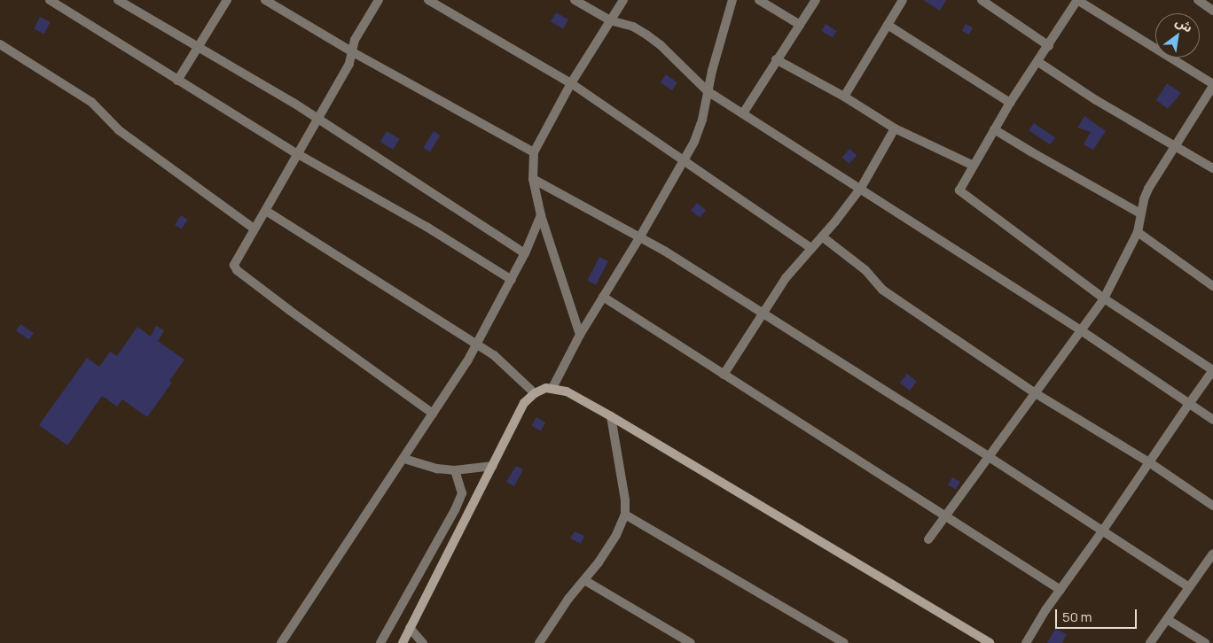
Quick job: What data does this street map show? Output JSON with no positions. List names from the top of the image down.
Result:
{
  "scale_bar": "50 m",
  "north": "top right"
}
